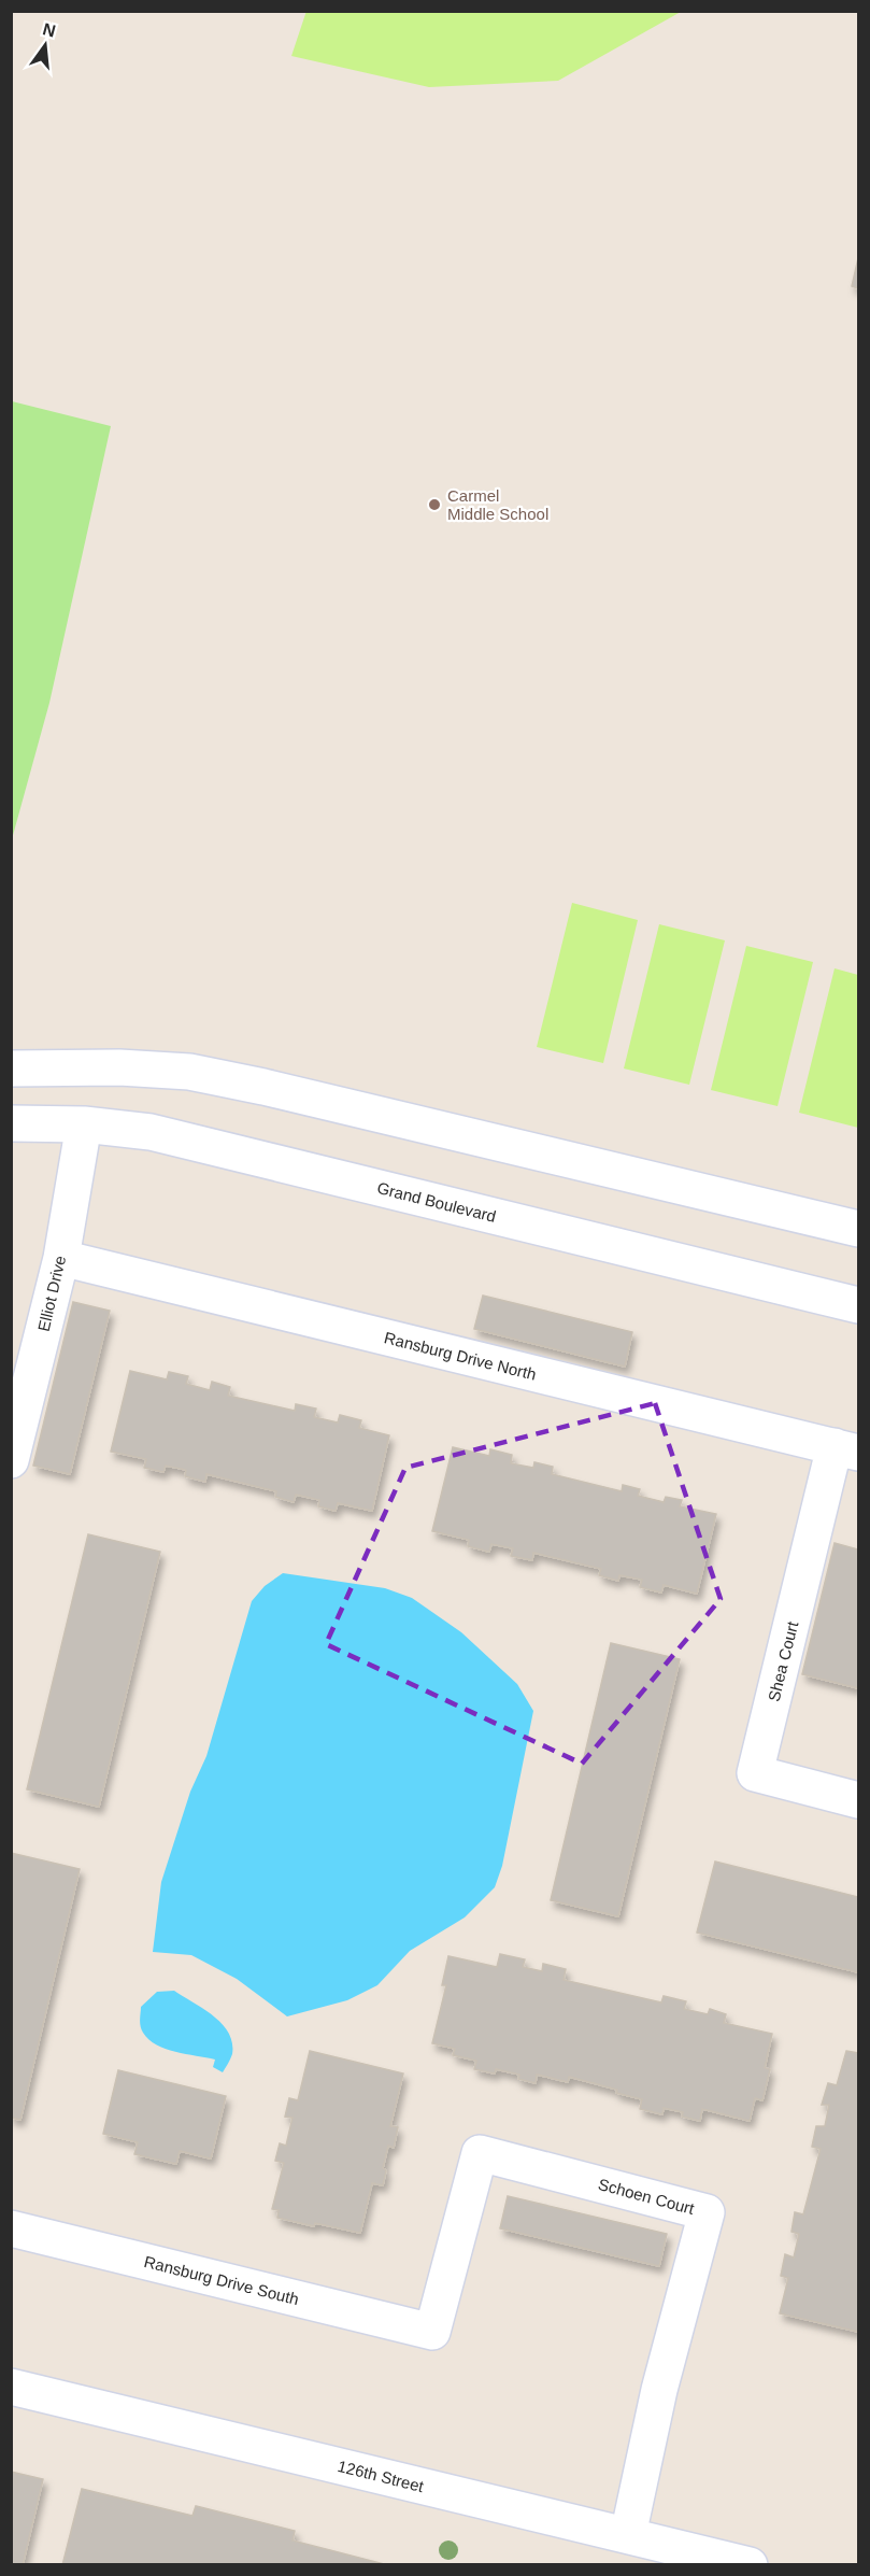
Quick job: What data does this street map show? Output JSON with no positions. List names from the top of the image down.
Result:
{
  "streets": {
    "street": [
      "Grand Boulevard",
      "Elliot Drive",
      "Ransburg Drive North",
      "Shea Court",
      "Schoen Court",
      "Ransburg Drive South",
      "126th Street"
    ]
  },
  "crossings": [
    ["Grand Boulevard", "Elliot Drive"],
    ["Elliot Drive", "Ransburg Drive North"],
    ["Ransburg Drive North", "Shea Court"],
    ["Schoen Court", "Ransburg Drive South"],
    ["Schoen Court", "126th Street"]
  ],
  "places": ["Carmel Middle School"],
  "north": "top"
}
